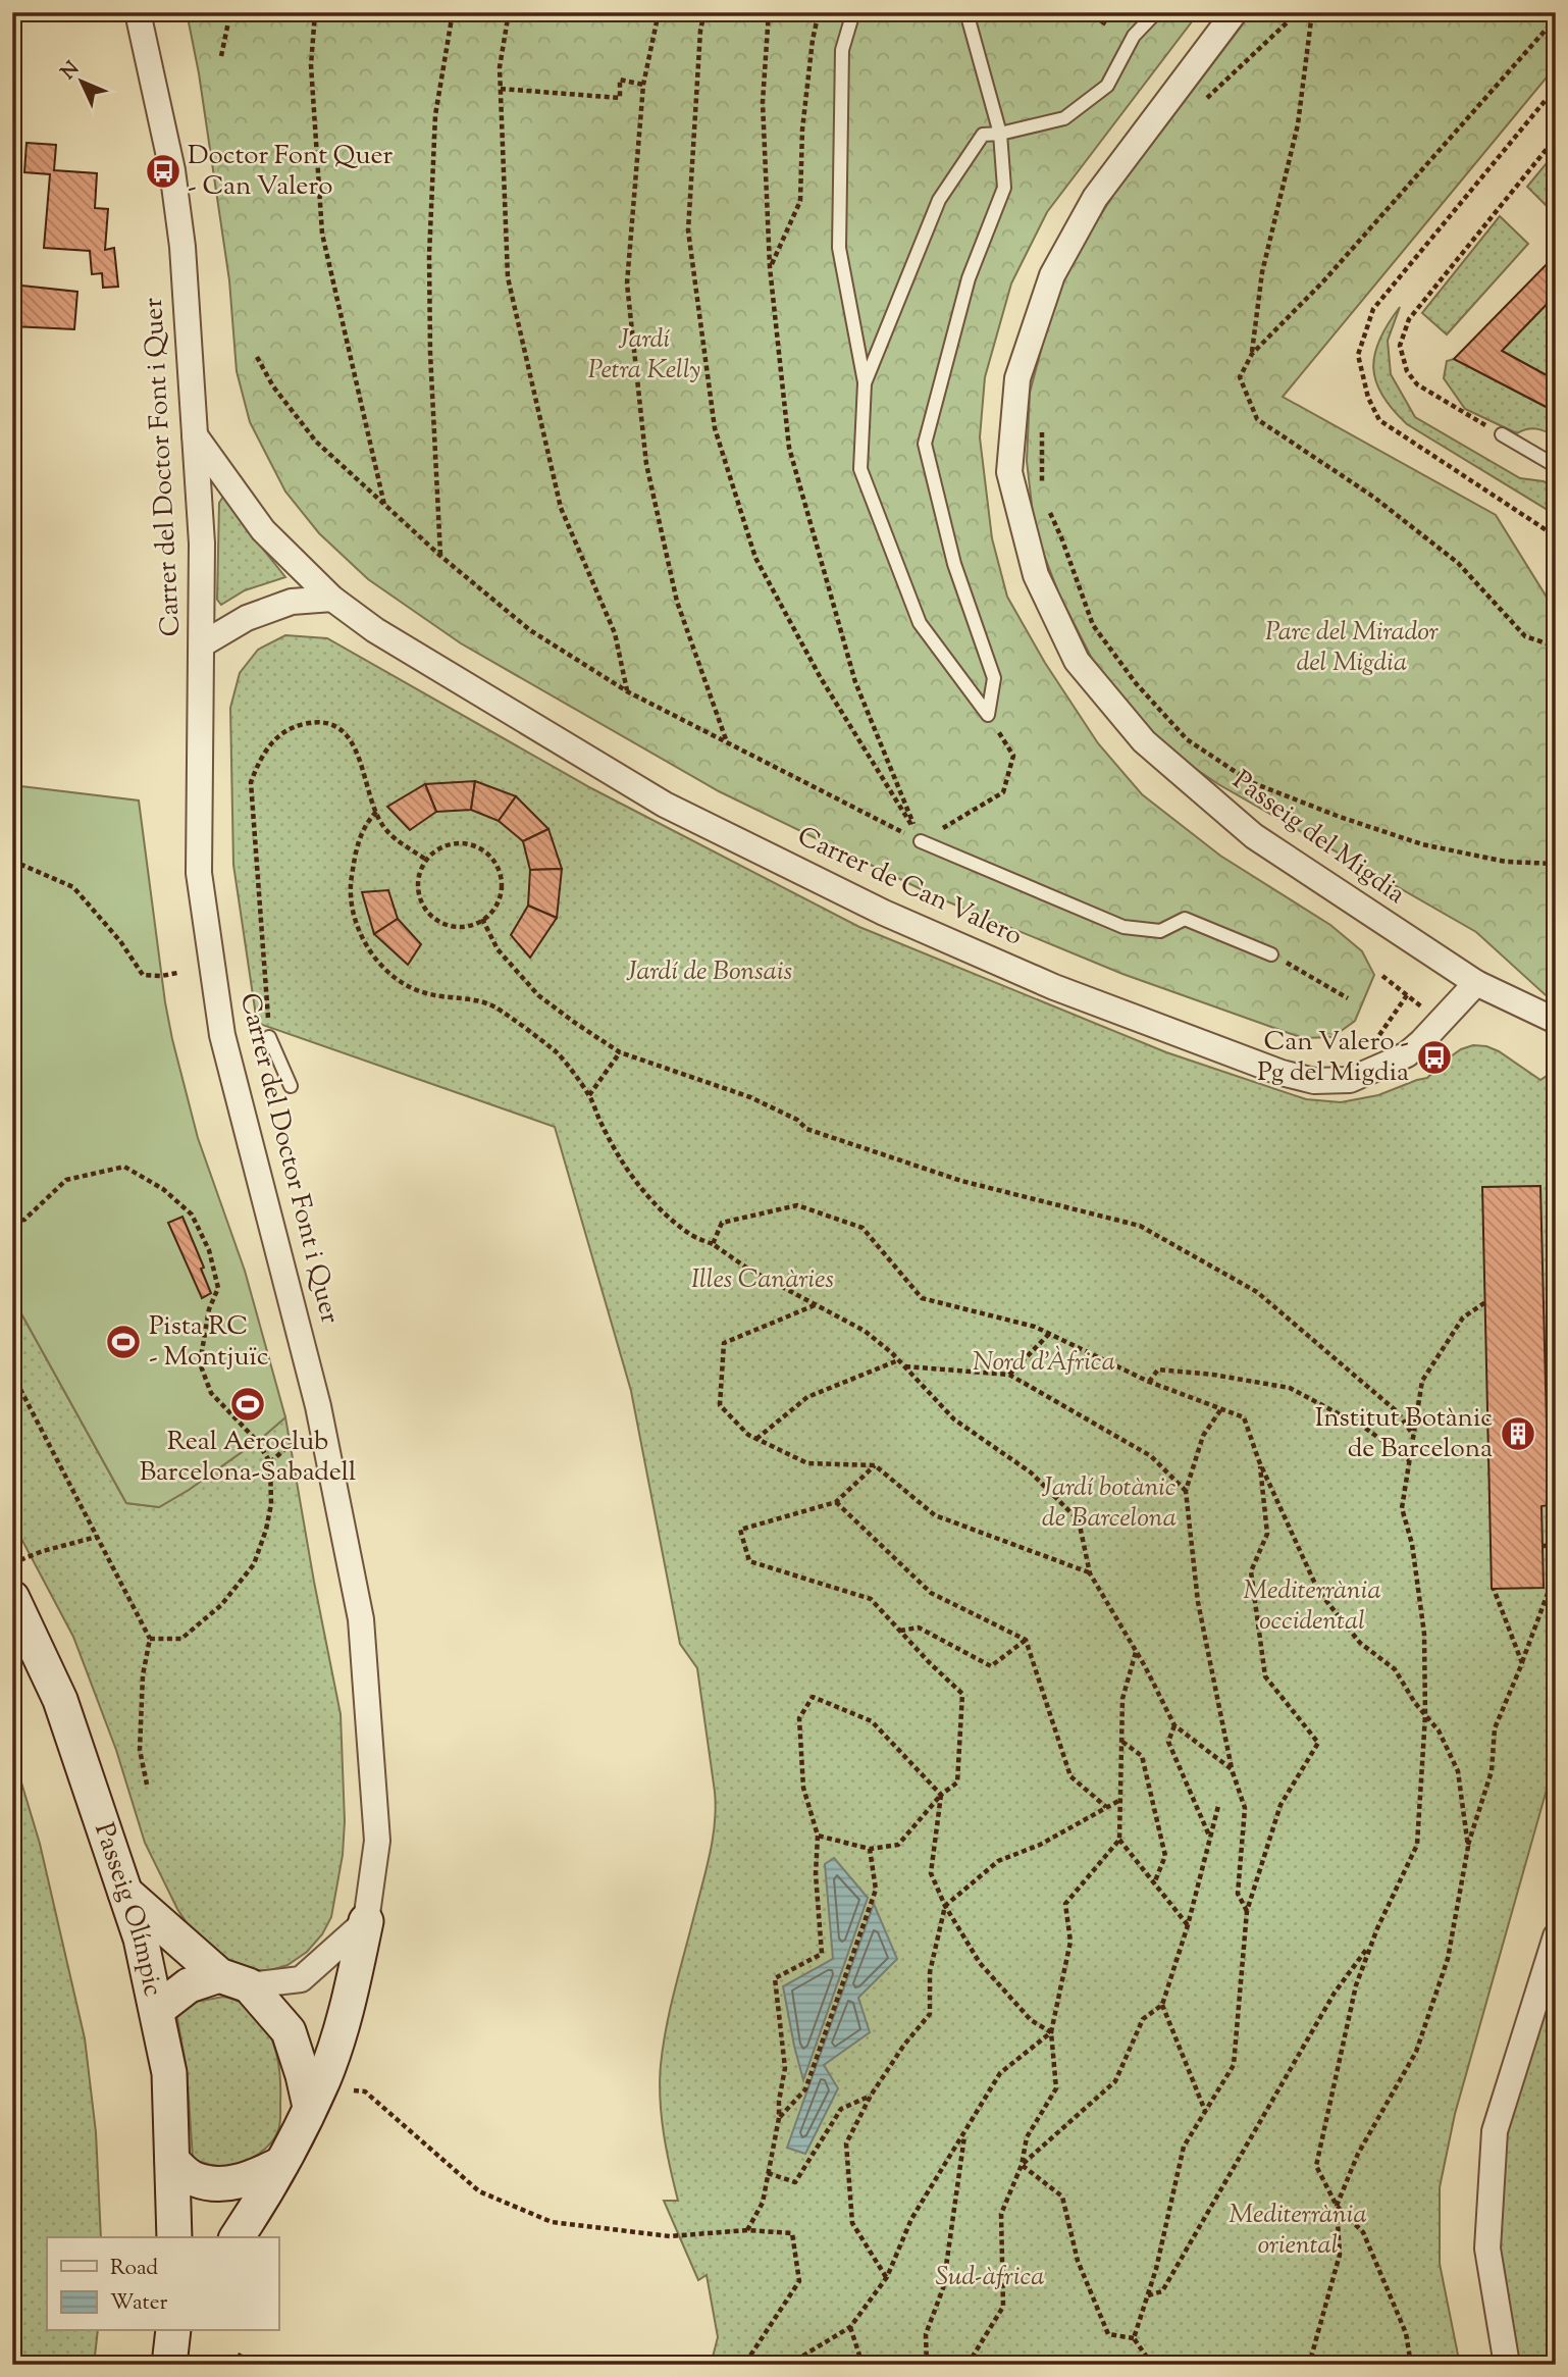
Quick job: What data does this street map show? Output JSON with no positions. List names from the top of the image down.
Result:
{
  "streets": {
    "street": [
      "Carrer del Doctor Font i Quer",
      "Passeig del Migdia",
      "Carrer de Can Valero",
      "Passeig Olímpic"
    ]
  },
  "crossings": [
    ["Carrer del Doctor Font i Quer", "Carrer de Can Valero"],
    ["Passeig del Migdia", "Carrer de Can Valero"]
  ],
  "parks": [
    "Jardí Petra Kelly",
    "Parc del Mirador del Migdia",
    "Jardí de Bonsais",
    "Illes Canàries",
    "Nord d'Àfrica",
    "Jardí botànic de Barcelona",
    "Mediterrània occidental",
    "Mediterrània oriental",
    "Sud-àfrica"
  ],
  "places": {
    "bus stop": ["Doctor Font Quer - Can Valero", "Can Valero - Pg del Migdia"],
    "sports": ["Pista RC - Montjuïc", "Real Aeroclub Barcelona-Sabadell"],
    "building": ["Institut Botànic de Barcelona"]
  },
  "legend": ["Road", "Water"],
  "north": "top left"
}
